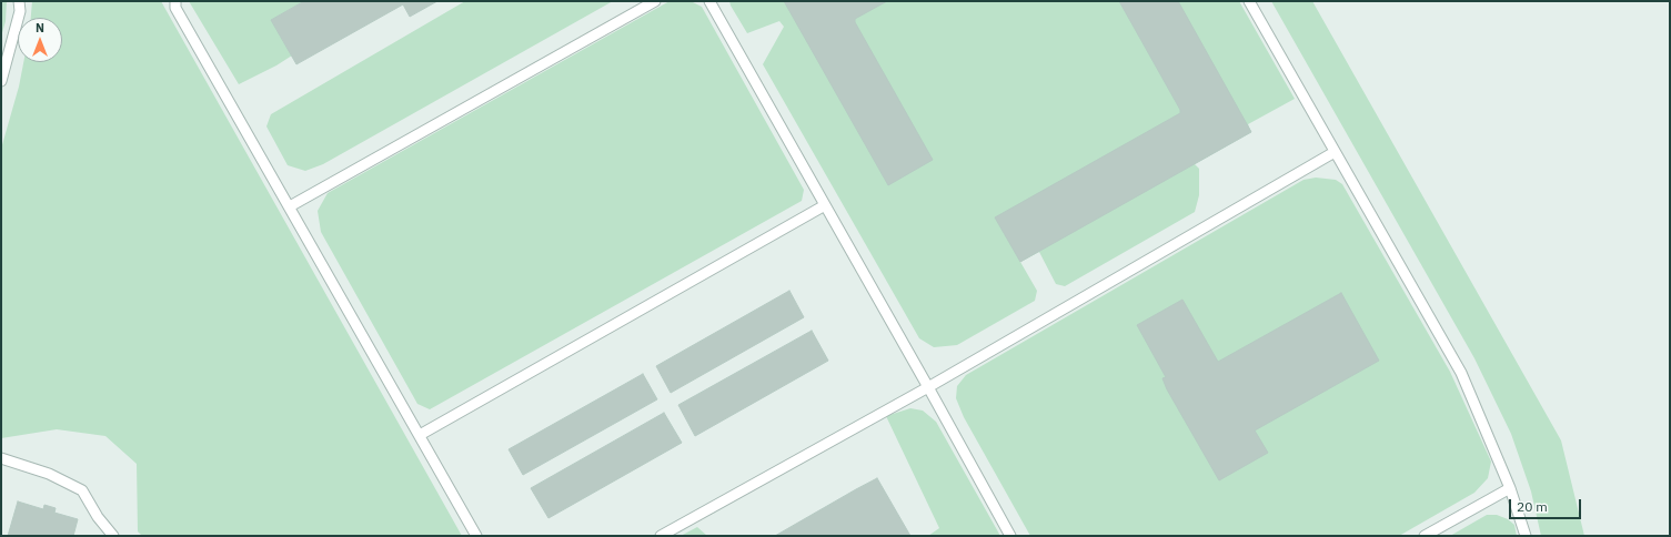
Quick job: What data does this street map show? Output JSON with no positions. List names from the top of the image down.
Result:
{
  "scale_bar": "20 m",
  "north": "top"
}
